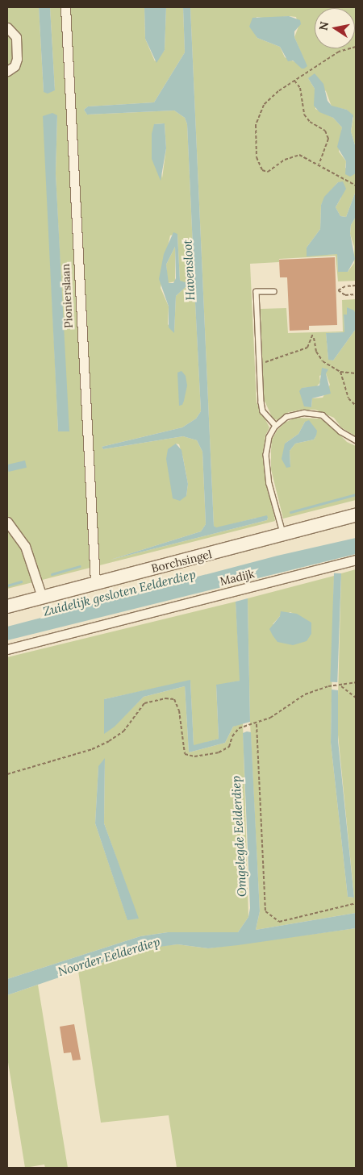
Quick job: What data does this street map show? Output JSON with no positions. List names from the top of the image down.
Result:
{
  "streets": {
    "main road": ["Borchsingel"],
    "street": ["Pionierslaan", "Madijk"]
  },
  "crossings": [
    ["Pionierslaan", "Borchsingel"]
  ],
  "water": [
    "Havensloot",
    "Zuidelijk gesloten Eelderdiep",
    "Omgelegde Eelderdiep",
    "Noorder Eelderdiep"
  ],
  "north": "left"
}
